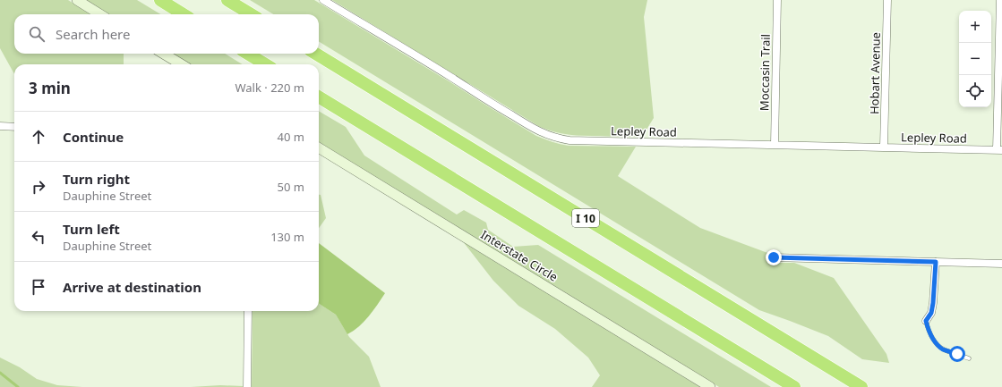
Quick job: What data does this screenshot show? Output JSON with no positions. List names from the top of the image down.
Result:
{
  "streets": {
    "highway": ["I 10"],
    "street": [
      "Moccasin Trail",
      "Hobart Avenue",
      "Lepley Road",
      "Interstate Circle"
    ]
  },
  "crossings": [
    ["Moccasin Trail", "Lepley Road"],
    ["Hobart Avenue", "Lepley Road"]
  ],
  "page": {
    "map_buttons": ["+", "−"],
    "search": "Search here",
    "heading": ["3 min", "Walk · 220 m"],
    "list": [
      ["Continue", "40 m"],
      ["Turn right", "Dauphine Street", "50 m"],
      ["Turn left", "Dauphine Street", "130 m"],
      "Arrive at destination"
    ]
  }
}
